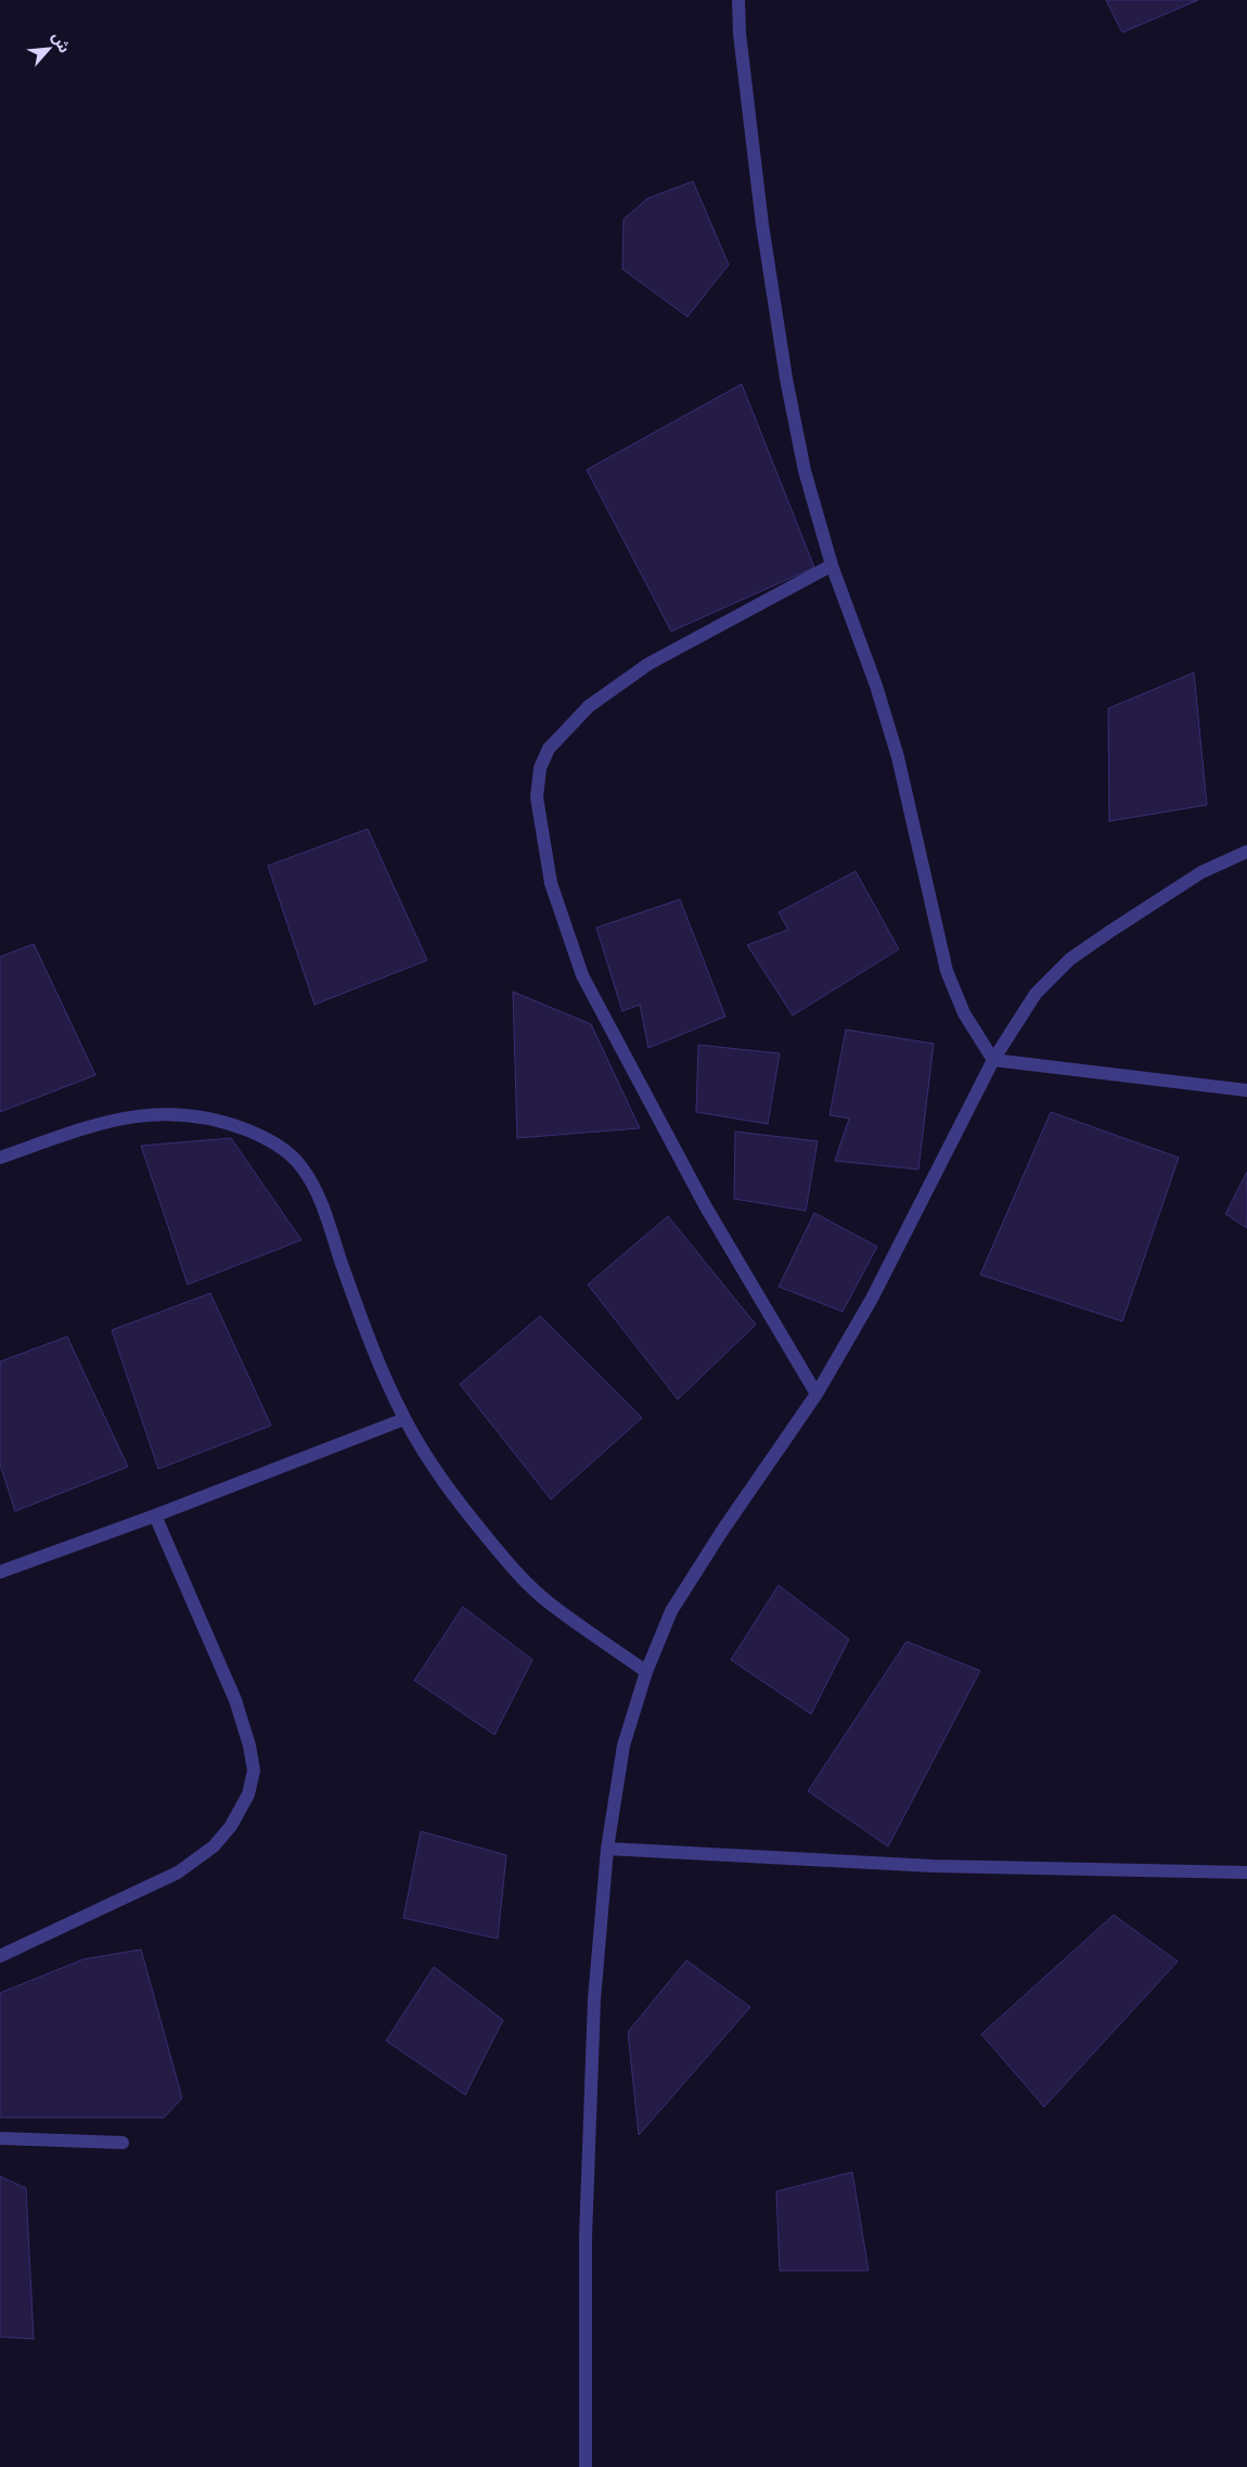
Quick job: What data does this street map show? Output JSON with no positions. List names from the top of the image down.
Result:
{
  "north": "top right"
}
